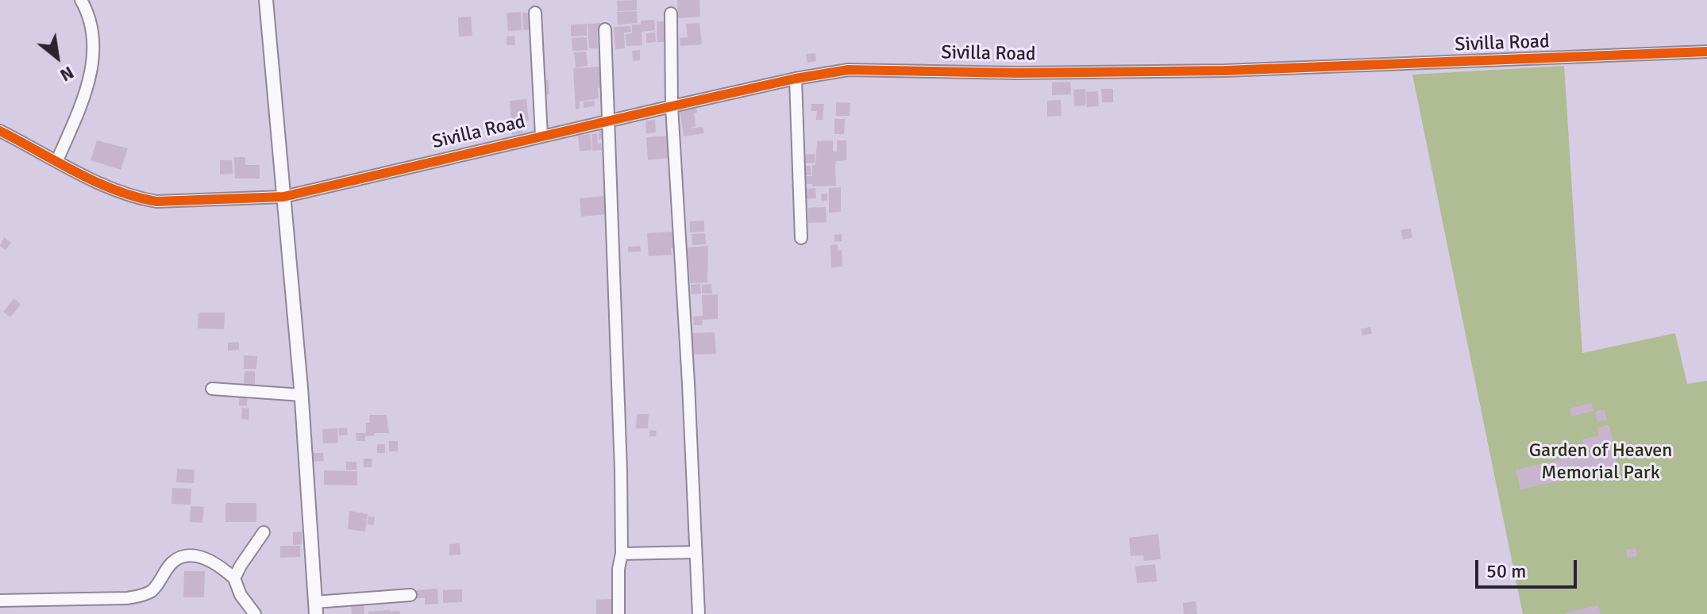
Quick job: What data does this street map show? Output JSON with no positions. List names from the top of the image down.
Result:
{
  "streets": {
    "street": ["Sivilla Road"]
  },
  "parks": ["Garden of Heaven Memorial Park"],
  "scale_bar": "50 m",
  "north": "bottom right"
}
